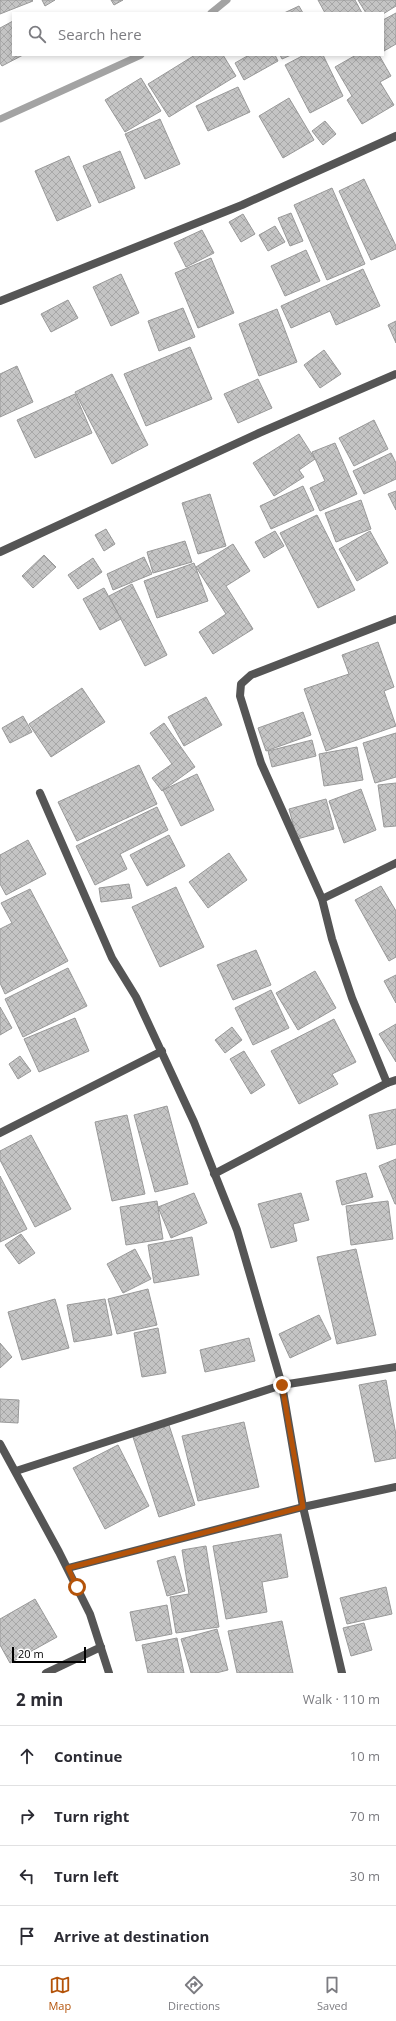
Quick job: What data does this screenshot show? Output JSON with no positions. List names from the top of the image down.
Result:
{
  "scale_bar": "20 m",
  "page": {
    "search": "Search here",
    "scale": "20 m",
    "heading": ["2 min", "Walk · 110 m"],
    "list": [
      ["Continue", "10 m"],
      ["Turn right", "70 m"],
      ["Turn left", "30 m"],
      "Arrive at destination"
    ],
    "nav": ["Map", "Directions", "Saved"]
  }
}
